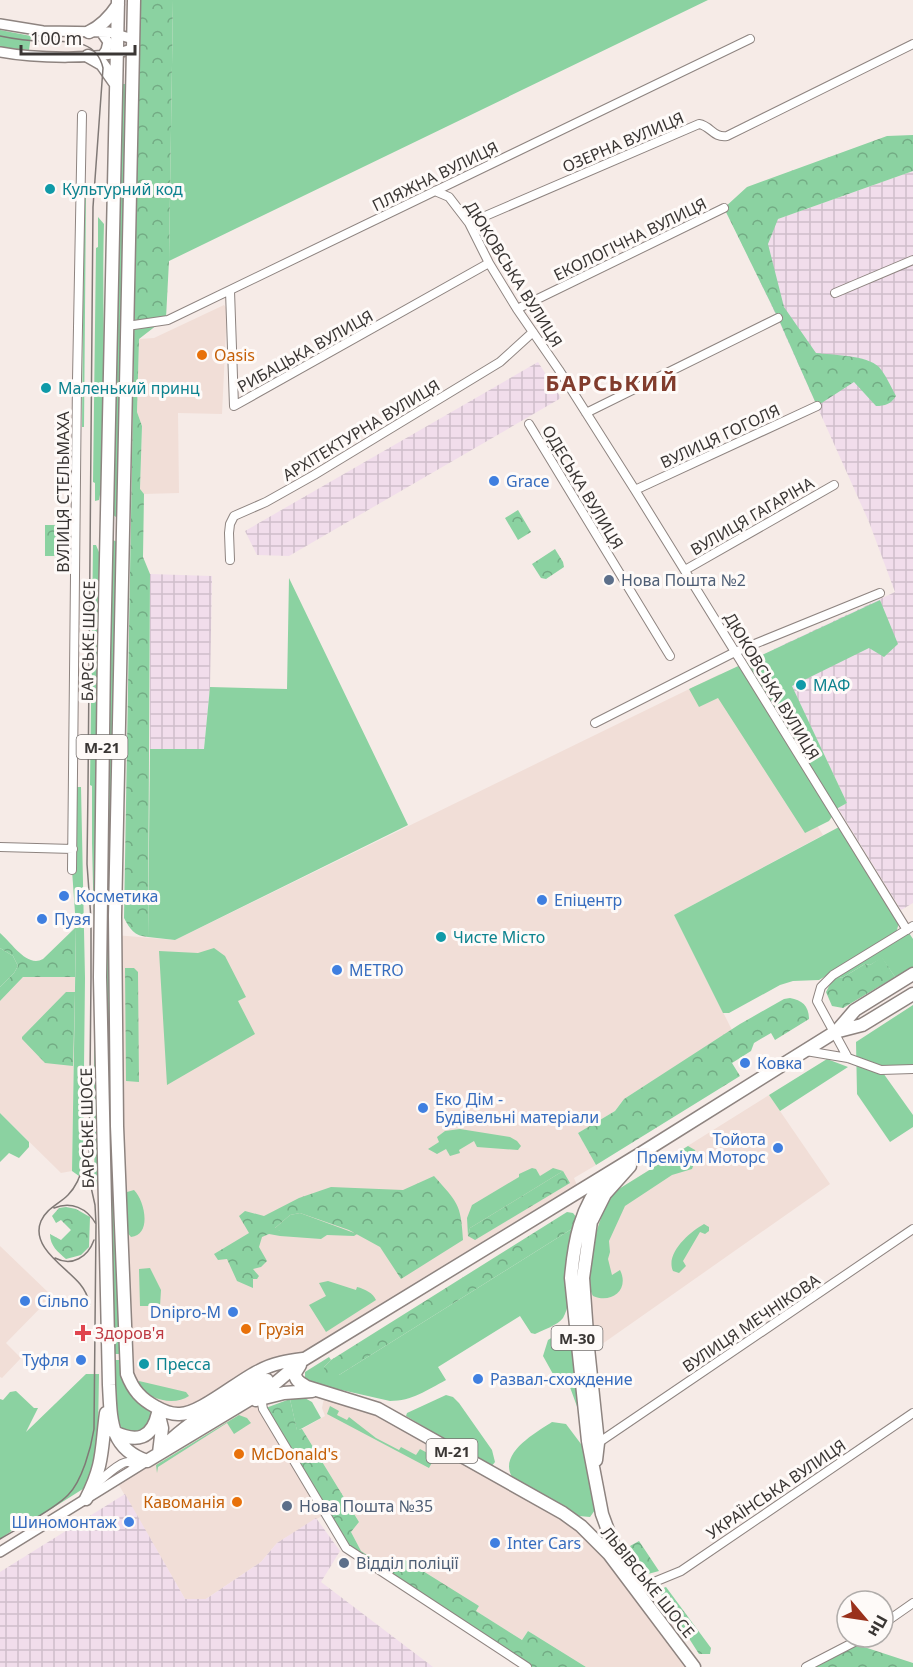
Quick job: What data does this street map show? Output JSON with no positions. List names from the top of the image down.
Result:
{
  "streets": {
    "highway": [
      "БАРСЬКЕ ШОСЕ",
      "М-21",
      "М-30",
      "ЛЬВІВСЬКЕ ШОСЕ"
    ],
    "street": [
      "ОЗЕРНА ВУЛИЦЯ",
      "ПЛЯЖНА ВУЛИЦЯ",
      "ЕКОЛОГІЧНА ВУЛИЦЯ",
      "ДЮКОВСЬКА ВУЛИЦЯ",
      "РИБАЦЬКА ВУЛИЦЯ",
      "АРХІТЕКТУРНА ВУЛИЦЯ",
      "ВУЛИЦЯ ГОГОЛЯ",
      "ОДЕСЬКА ВУЛИЦЯ",
      "ВУЛИЦЯ СТЕЛЬМАХА",
      "ВУЛИЦЯ ГАГАРІНА",
      "ВУЛИЦЯ МЕЧНІКОВА",
      "УКРАЇНСЬКА ВУЛИЦЯ"
    ]
  },
  "crossings": [
    ["ОЗЕРНА ВУЛИЦЯ", "ДЮКОВСЬКА ВУЛИЦЯ"],
    ["ПЛЯЖНА ВУЛИЦЯ", "ДЮКОВСЬКА ВУЛИЦЯ"],
    ["ПЛЯЖНА ВУЛИЦЯ", "РИБАЦЬКА ВУЛИЦЯ"],
    ["ПЛЯЖНА ВУЛИЦЯ", "М-21"],
    ["ЕКОЛОГІЧНА ВУЛИЦЯ", "ДЮКОВСЬКА ВУЛИЦЯ"],
    ["ДЮКОВСЬКА ВУЛИЦЯ", "РИБАЦЬКА ВУЛИЦЯ"],
    ["ДЮКОВСЬКА ВУЛИЦЯ", "АРХІТЕКТУРНА ВУЛИЦЯ"],
    ["ДЮКОВСЬКА ВУЛИЦЯ", "ВУЛИЦЯ ГОГОЛЯ"],
    ["ДЮКОВСЬКА ВУЛИЦЯ", "ВУЛИЦЯ ГАГАРІНА"],
    ["БАРСЬКЕ ШОСЕ", "М-21"],
    ["М-21", "ВУЛИЦЯ МЕЧНІКОВА"],
    ["М-21", "М-30"],
    ["М-21", "УКРАЇНСЬКА ВУЛИЦЯ"],
    ["М-21", "ЛЬВІВСЬКЕ ШОСЕ"]
  ],
  "districts": ["БАРСЬКИЙ"],
  "places": {
    "other": [
      "Культурний код",
      "Oasis",
      "Маленький принц",
      "Grace",
      "Нова Пошта №2",
      "МАФ",
      "Косметика",
      "Епіцентр",
      "Пузя",
      "Чисте Місто",
      "METRO",
      "Ковка",
      "Еко Дім - Будівельні матеріали",
      "Тойота Преміум Моторс",
      "Сільпо",
      "Dnipro-M",
      "Грузія",
      "Туфля",
      "Пресса",
      "Развал-схождение",
      "McDonald's",
      "Кавоманія",
      "Нова Пошта №35",
      "Шиномонтаж",
      "Inter Cars",
      "Відділ поліції"
    ],
    "health": ["Здоров'я"]
  },
  "scale_bar": "100 m",
  "north": "bottom right"
}
